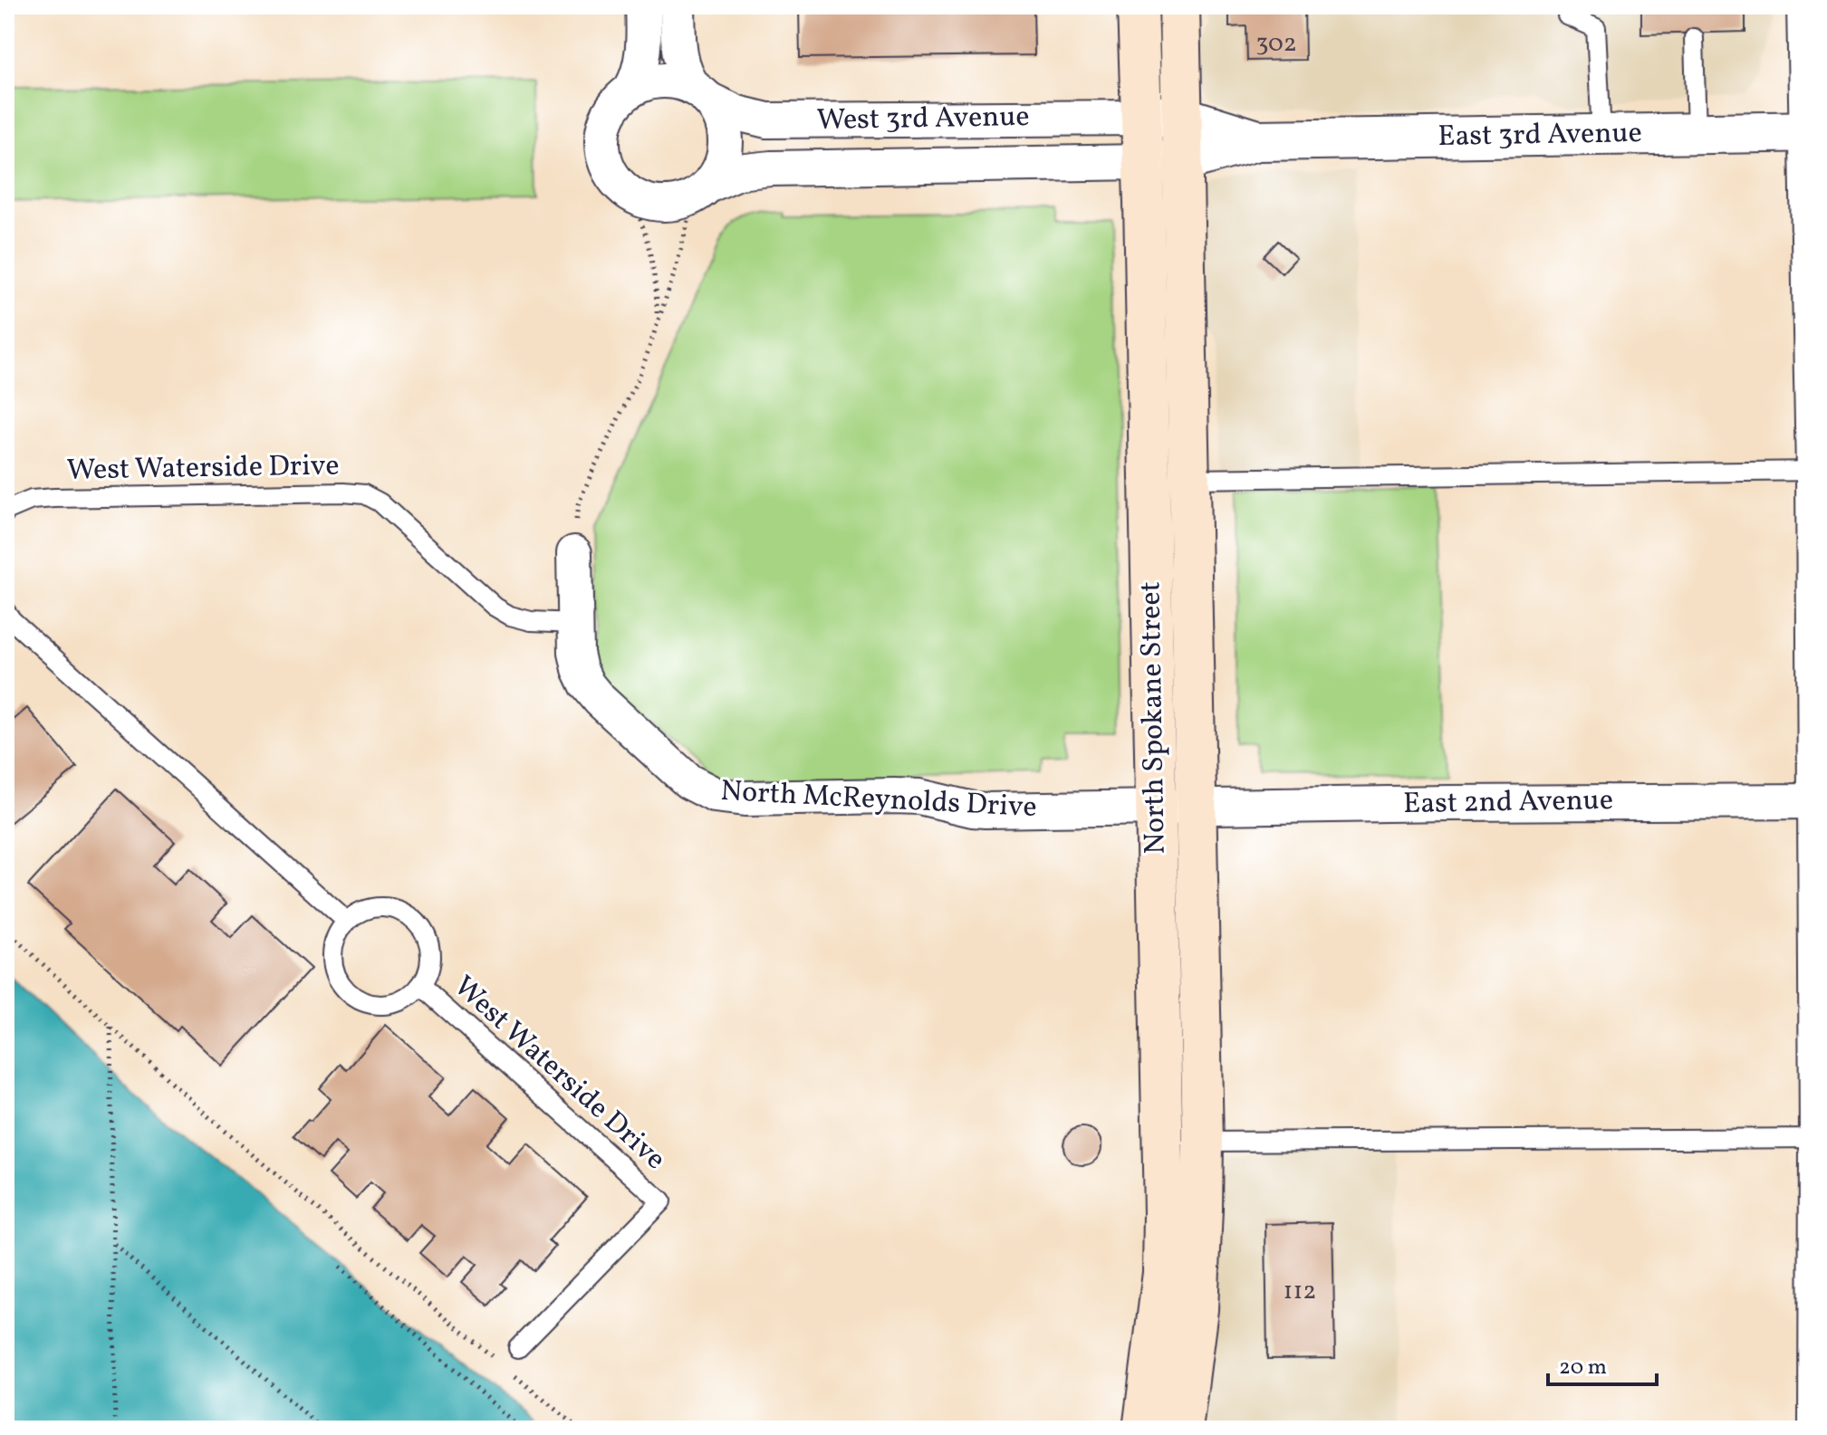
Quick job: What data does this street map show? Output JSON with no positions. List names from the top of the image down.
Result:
{
  "streets": {
    "main road": ["North Spokane Street"],
    "street": [
      "West 3rd Avenue",
      "East 3rd Avenue",
      "North McReynolds Drive",
      "East 2nd Avenue"
    ],
    "lane": ["West Waterside Drive"]
  },
  "crossings": [
    ["West 3rd Avenue", "East 3rd Avenue"],
    ["West 3rd Avenue", "North Spokane Street"],
    ["East 3rd Avenue", "North Spokane Street"],
    ["West Waterside Drive", "North McReynolds Drive"],
    ["North Spokane Street", "North McReynolds Drive"],
    ["North Spokane Street", "East 2nd Avenue"],
    ["North McReynolds Drive", "East 2nd Avenue"]
  ],
  "house_numbers": ["302", "112"],
  "scale_bar": "20 m"
}
